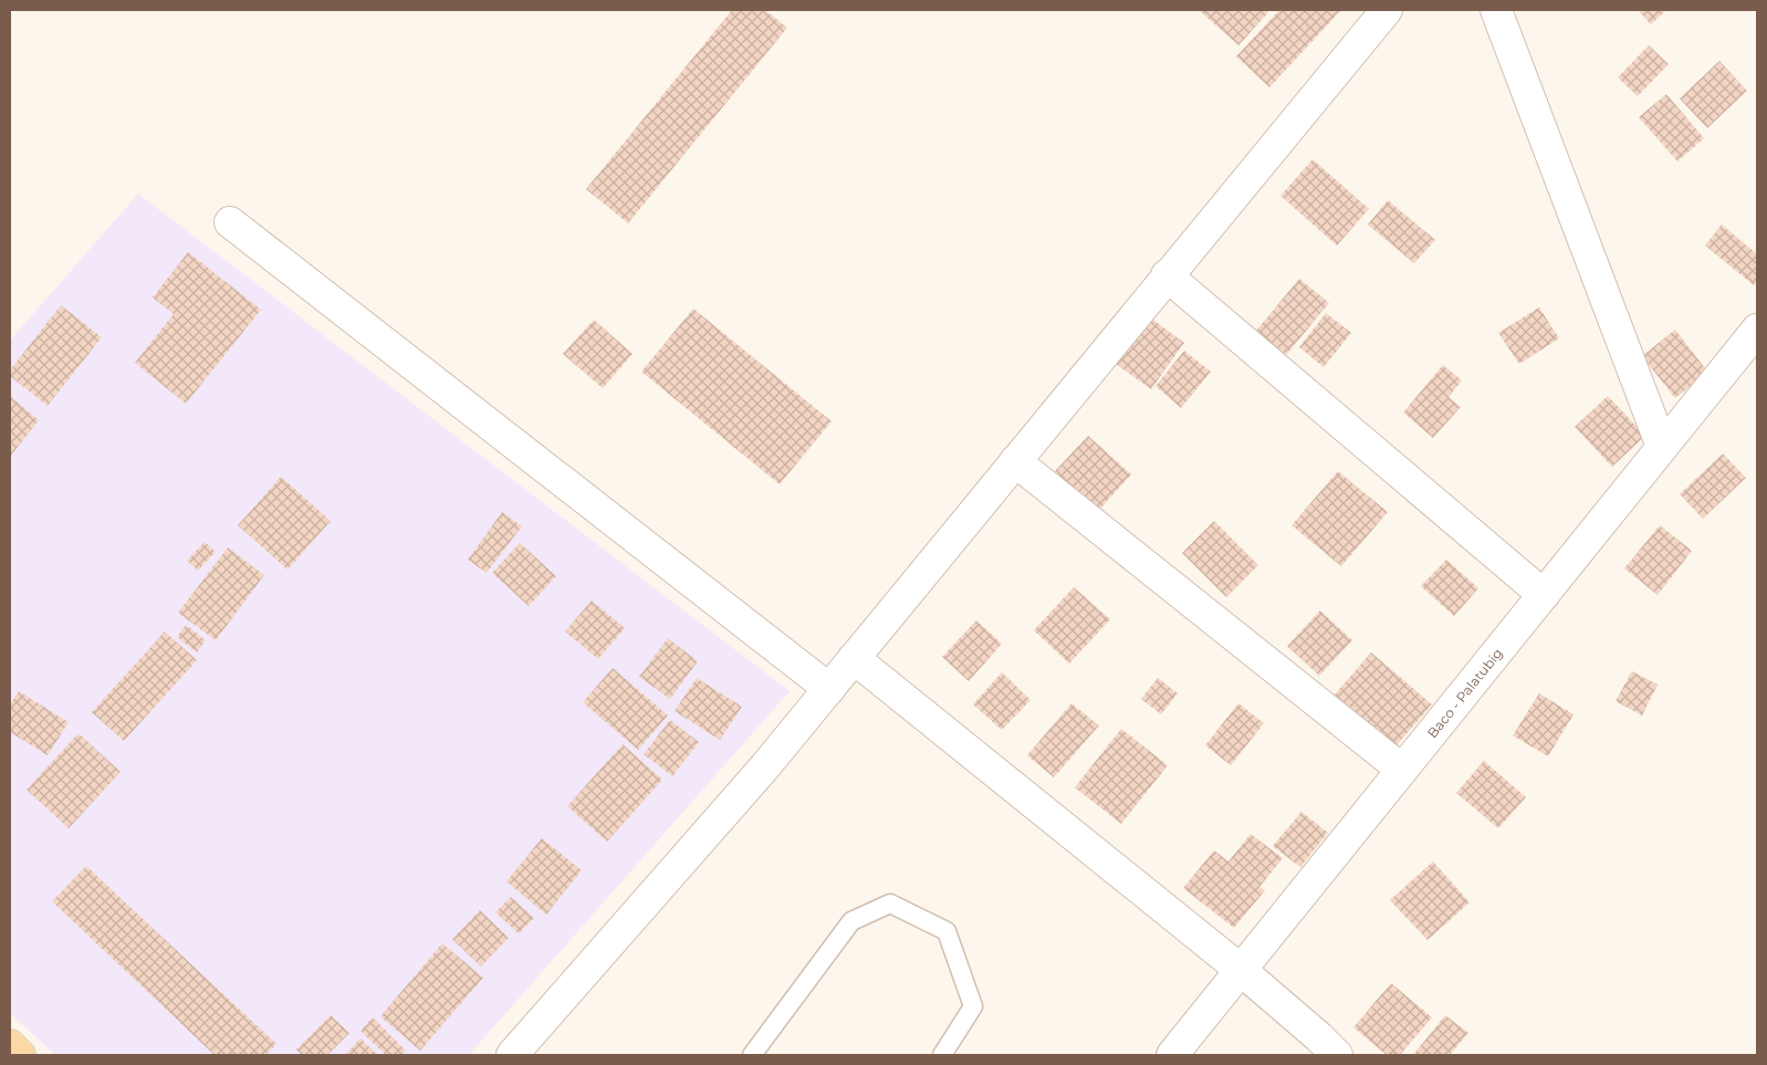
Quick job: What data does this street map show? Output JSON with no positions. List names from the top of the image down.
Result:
{
  "streets": {
    "street": ["Baco - Palatubig"]
  }
}
